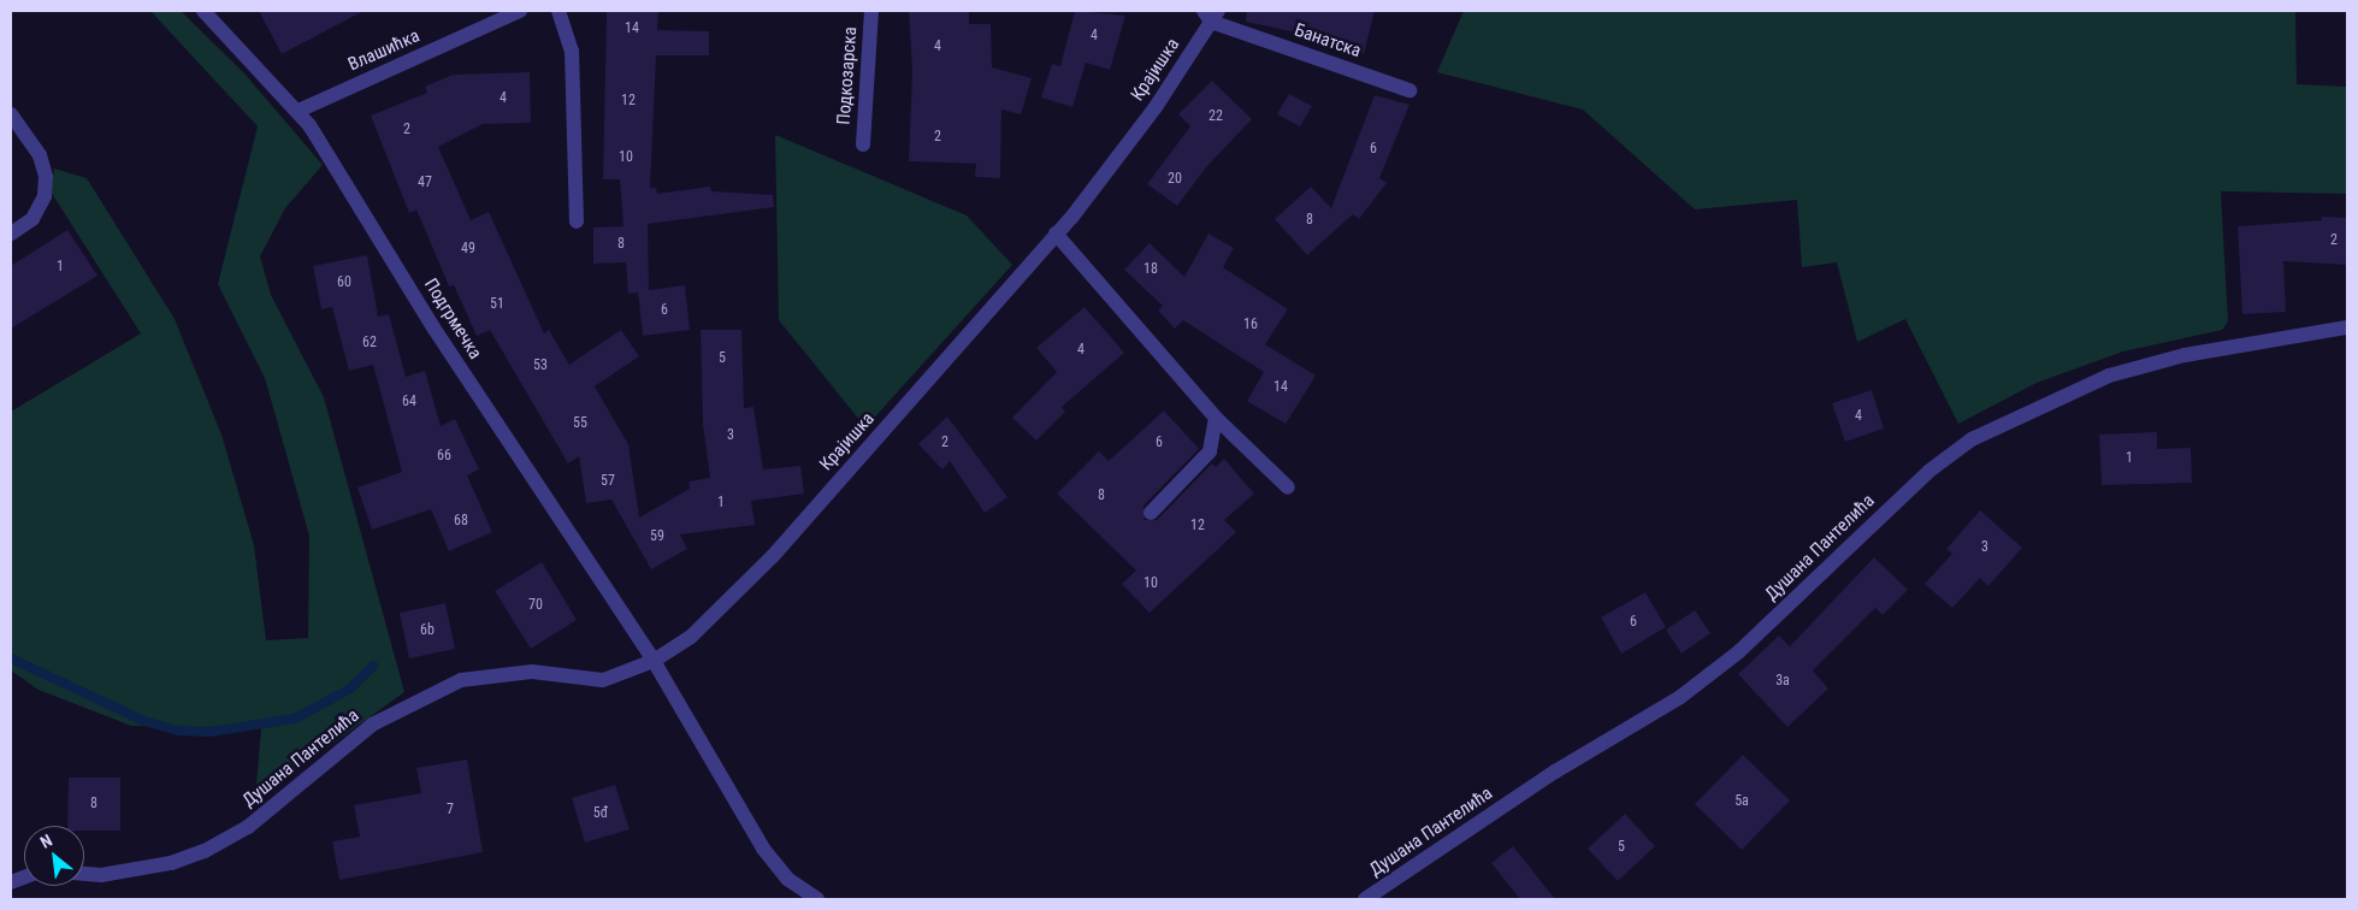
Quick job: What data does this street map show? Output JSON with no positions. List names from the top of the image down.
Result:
{
  "streets": {
    "street": [
      "Банатска",
      "Влашићка",
      "Крајишка",
      "Подкозарска",
      "Подгрмечка",
      "Душана Пантелића"
    ]
  },
  "crossings": [
    ["Банатска", "Крајишка"],
    ["Влашићка", "Подгрмечка"],
    ["Крајишка", "Подгрмечка"],
    ["Крајишка", "Душана Пантелића"],
    ["Подгрмечка", "Душана Пантелића"]
  ],
  "house_numbers": [
    "14",
    "4",
    "4",
    "4",
    "12",
    "22",
    "2",
    "2",
    "6",
    "10",
    "20",
    "47",
    "8",
    "2",
    "8",
    "49",
    "1",
    "18",
    "60",
    "51",
    "6",
    "16",
    "62",
    "4",
    "5",
    "53",
    "14",
    "64",
    "4",
    "55",
    "3",
    "2",
    "6",
    "66",
    "1",
    "57",
    "8",
    "1",
    "68",
    "12",
    "59",
    "3",
    "10",
    "70",
    "6",
    "6b",
    "3a",
    "5a",
    "8",
    "7",
    "5đ",
    "5"
  ],
  "north": "top left"
}
